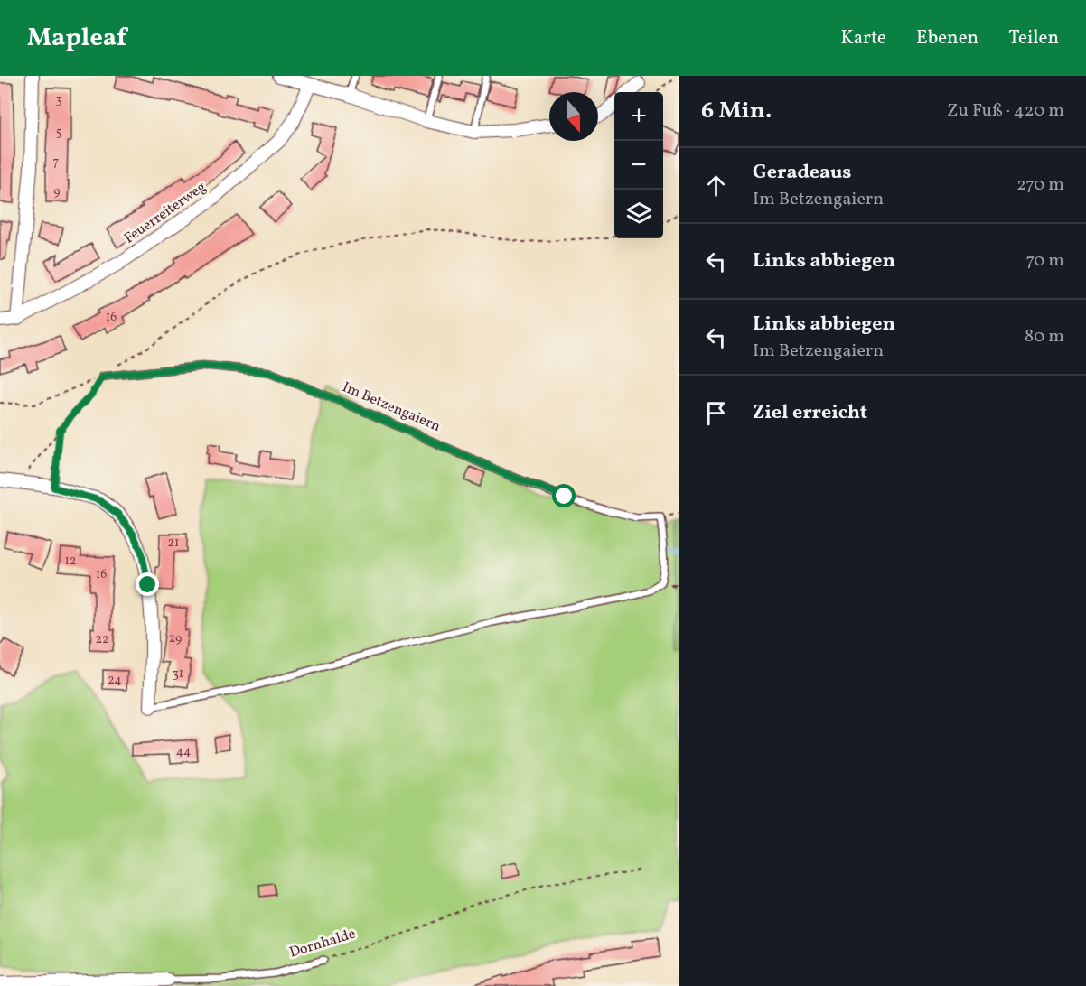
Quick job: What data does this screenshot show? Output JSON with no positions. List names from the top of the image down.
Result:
{
  "streets": {
    "street": ["Feuerreiterweg", "Dornhalde"],
    "lane": ["Im Betzengaiern"]
  },
  "house_numbers": [
    "3",
    "5",
    "7",
    "9",
    "16",
    "21",
    "12",
    "16",
    "29",
    "22",
    "31",
    "24",
    "44"
  ],
  "north": "bottom",
  "page": {
    "header": "Mapleaf",
    "nav": ["Karte", "Ebenen", "Teilen"],
    "heading": ["6 Min.", "Zu Fuß · 420 m"],
    "map_buttons": ["+", "−"],
    "list": [
      ["Geradeaus", "Im Betzengaiern", "270 m"],
      ["Links abbiegen", "70 m"],
      ["Links abbiegen", "Im Betzengaiern", "80 m"],
      "Ziel erreicht"
    ]
  }
}
